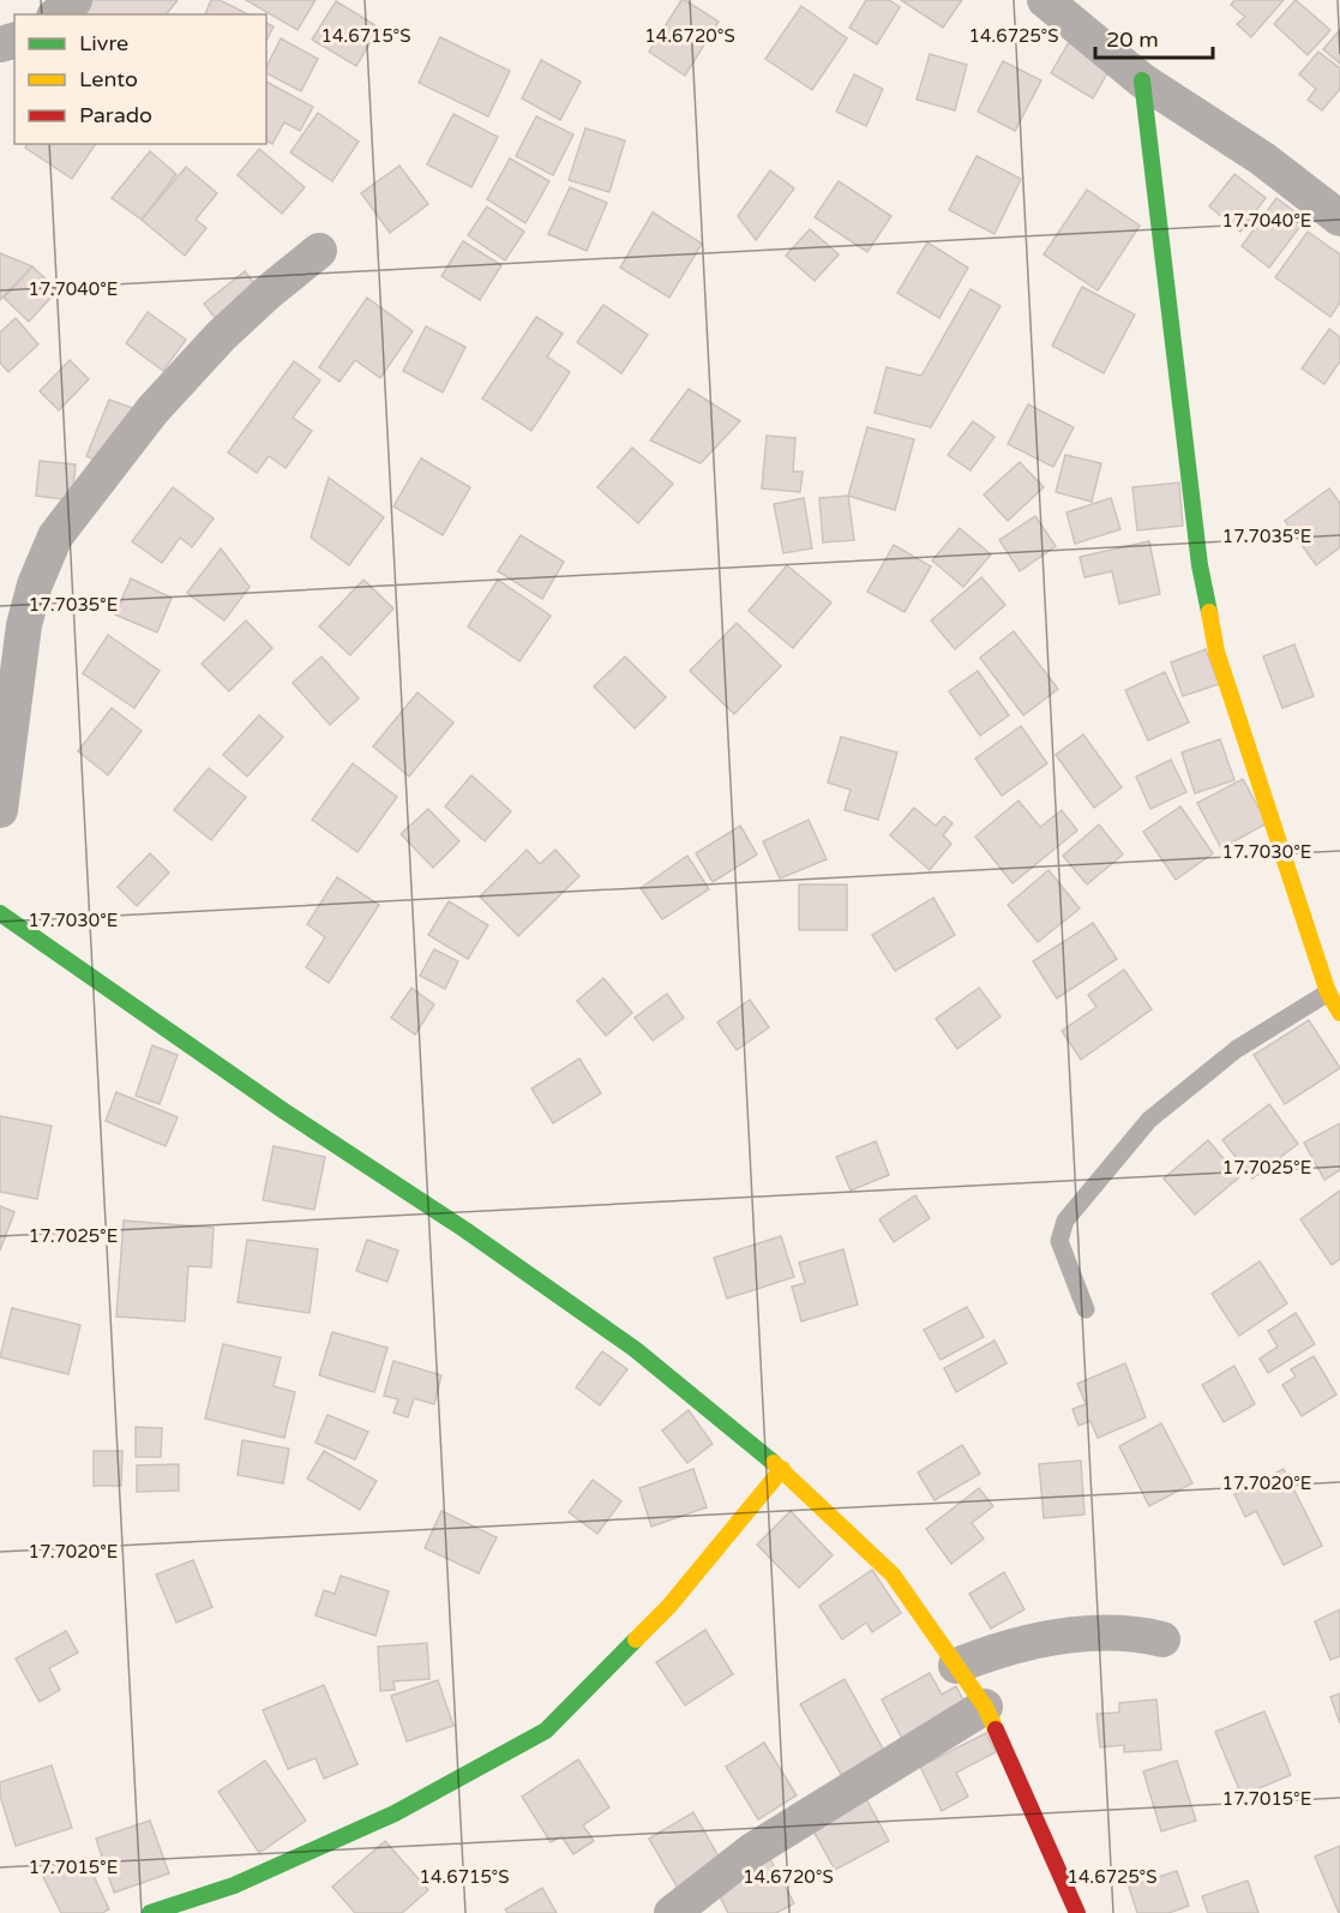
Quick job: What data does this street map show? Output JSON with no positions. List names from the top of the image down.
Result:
{
  "legend": ["Livre", "Lento", "Parado"],
  "scale_bar": "20 m",
  "coordinates": [
    "14.6715°S",
    "14.6720°S",
    "14.6725°S",
    "17.7040°E",
    "17.7035°E",
    "17.7030°E",
    "17.7025°E",
    "17.7020°E",
    "17.7015°E"
  ]
}
